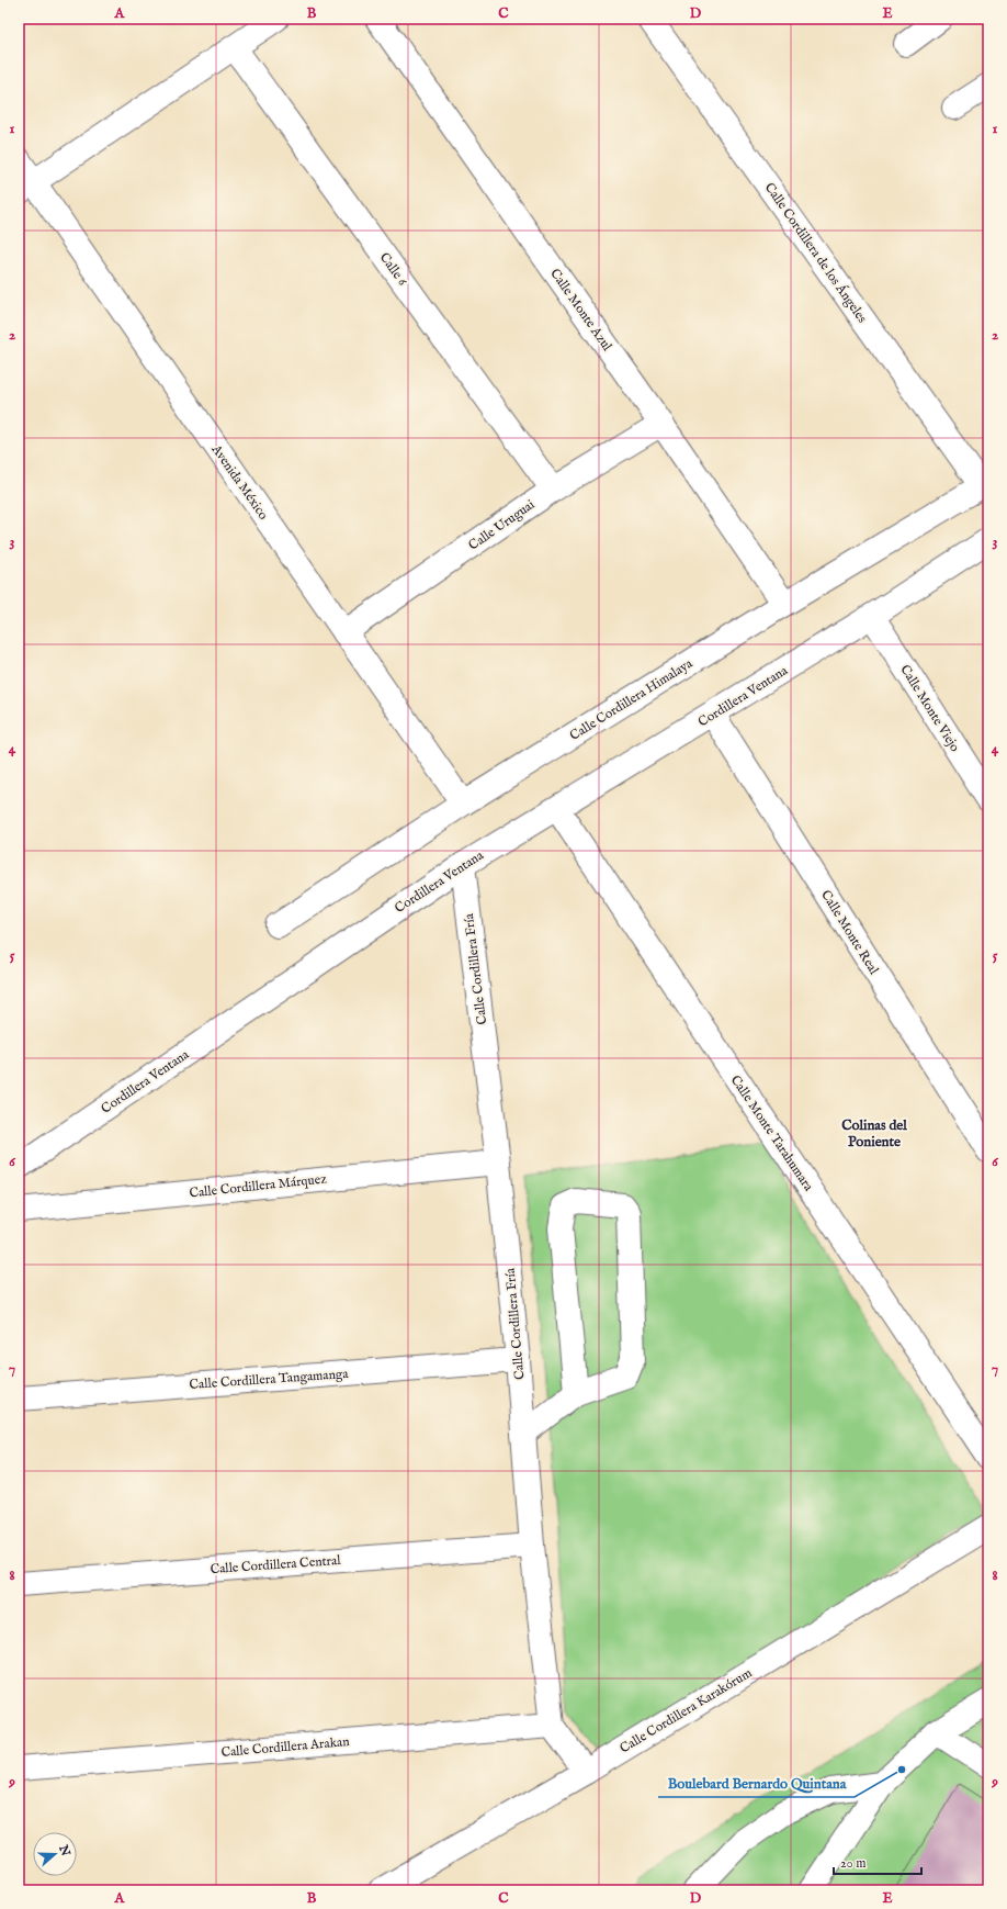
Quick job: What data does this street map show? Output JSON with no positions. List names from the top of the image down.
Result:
{
  "streets": {
    "street": [
      "Calle Cordillera de los Ángeles",
      "Calle 6",
      "Calle Monte Azul",
      "Avenida México",
      "Calle Uruguai",
      "Cordillera Ventana",
      "Calle Cordillera Himalaya",
      "Calle Monte Viejo",
      "Calle Monte Real",
      "Calle Cordillera Fría",
      "Calle Monte Tarahumara",
      "Calle Cordillera Márquez",
      "Calle Cordillera Tangamanga",
      "Calle Cordillera Central",
      "Calle Cordillera Karakórum",
      "Calle Cordillera Arakan"
    ]
  },
  "crossings": [
    ["Calle Cordillera de los Ángeles", "Calle Cordillera Himalaya"],
    ["Calle 6", "Calle Uruguai"],
    ["Calle Monte Azul", "Calle Uruguai"],
    ["Calle Monte Azul", "Calle Cordillera Himalaya"],
    ["Avenida México", "Calle Uruguai"],
    ["Avenida México", "Calle Cordillera Himalaya"],
    ["Cordillera Ventana", "Calle Monte Viejo"],
    ["Cordillera Ventana", "Calle Monte Real"],
    ["Cordillera Ventana", "Calle Cordillera Fría"],
    ["Cordillera Ventana", "Calle Monte Tarahumara"],
    ["Calle Cordillera Fría", "Calle Cordillera Márquez"],
    ["Calle Cordillera Fría", "Calle Cordillera Tangamanga"],
    ["Calle Cordillera Fría", "Calle Cordillera Central"],
    ["Calle Cordillera Fría", "Calle Cordillera Arakan"]
  ],
  "districts": ["Colinas del Poniente"],
  "places": ["Boulebard Bernardo Quintana"],
  "scale_bar": "20 m",
  "north": "right",
  "grid": {
    "columns": [
      "A",
      "B",
      "C",
      "D",
      "E"
    ],
    "rows": [
      "1",
      "2",
      "3",
      "4",
      "5",
      "6",
      "7",
      "8",
      "9"
    ]
  }
}
